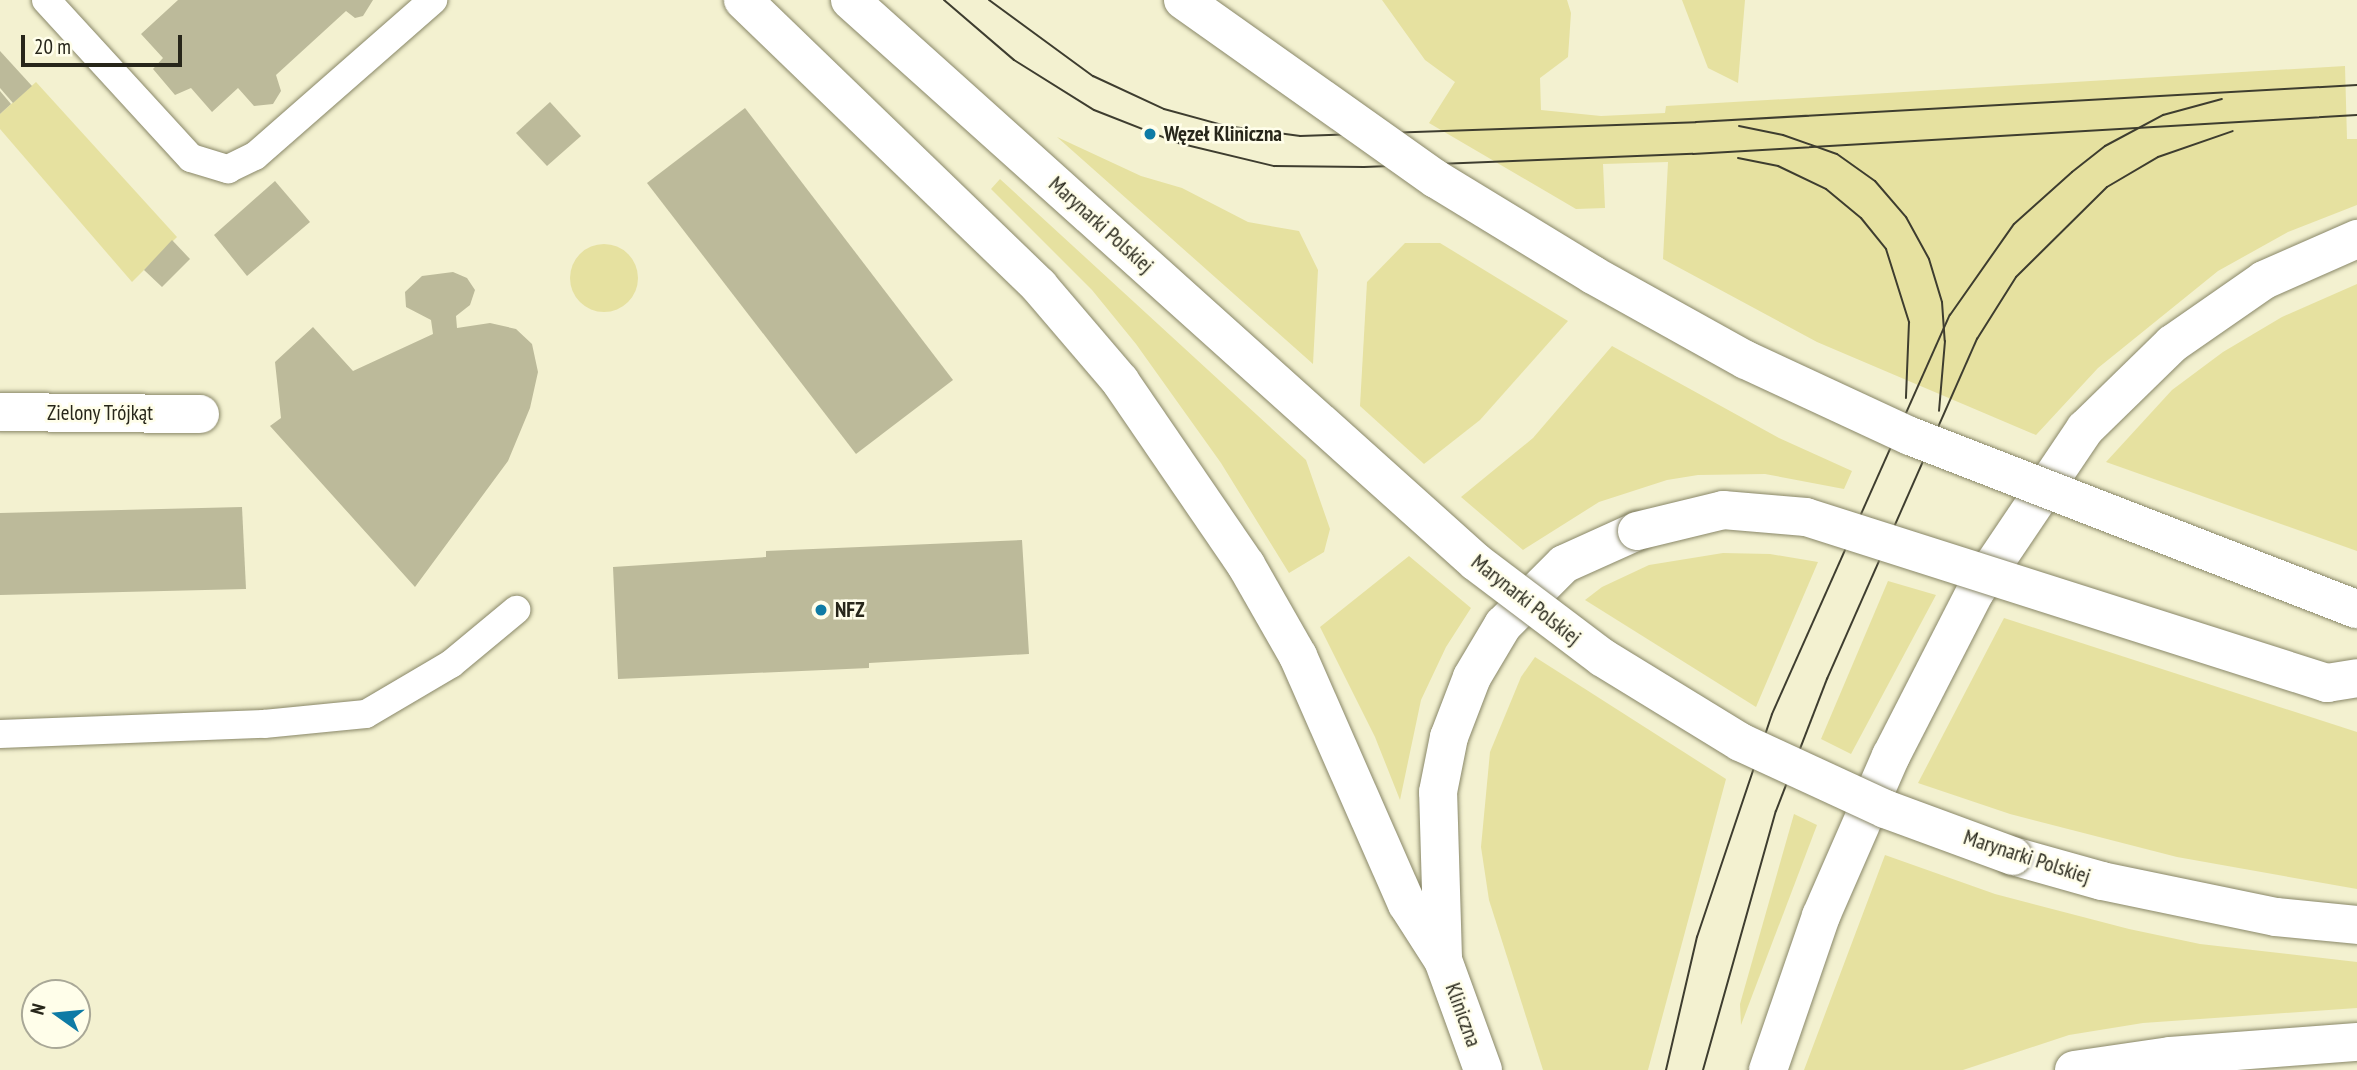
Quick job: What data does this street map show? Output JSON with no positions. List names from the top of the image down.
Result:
{
  "streets": {
    "main road": ["Marynarki Polskiej", "Zielony Trójkąt", "Kliniczna"]
  },
  "places": ["Węzeł Kliniczna", "NFZ"],
  "scale_bar": "20 m",
  "north": "left"
}
